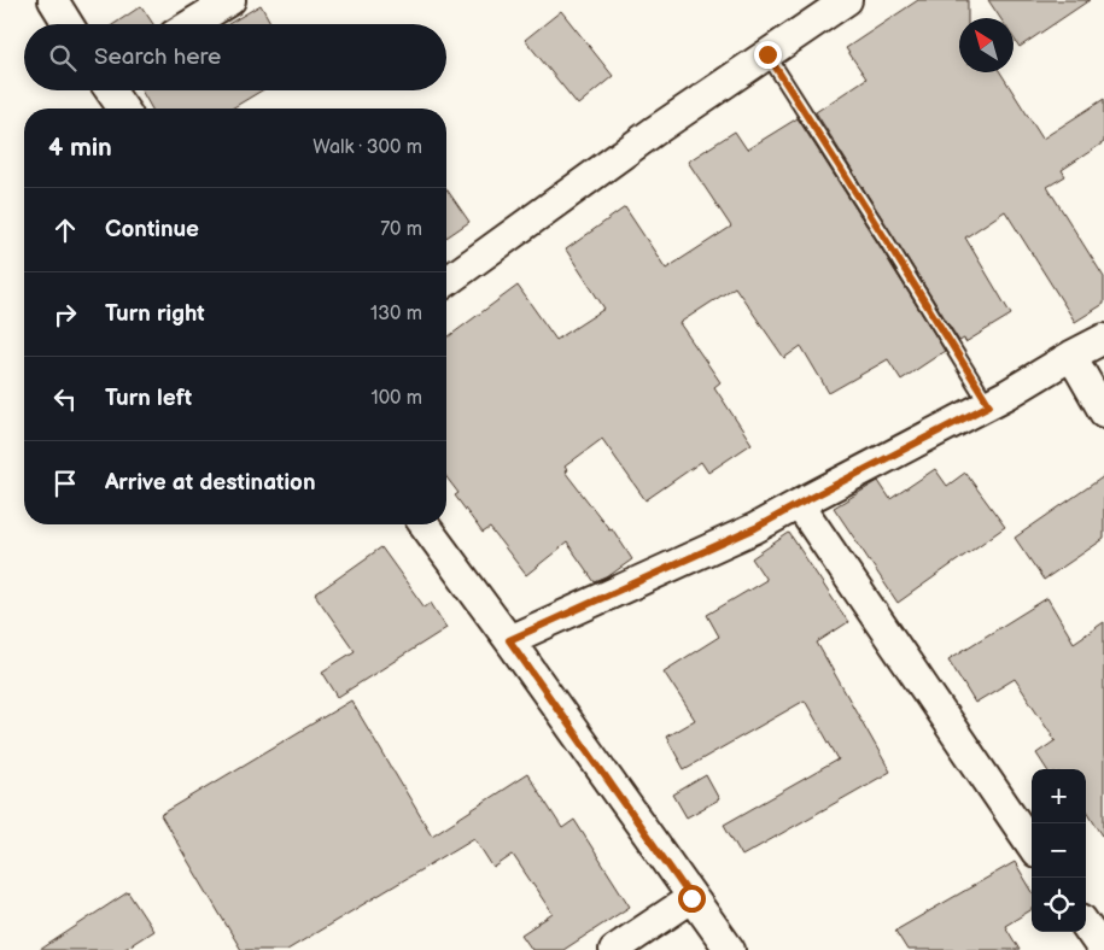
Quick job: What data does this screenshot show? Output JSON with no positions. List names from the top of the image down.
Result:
{
  "north": "top left",
  "page": {
    "search": "Search here",
    "heading": ["4 min", "Walk · 300 m"],
    "list": [
      ["Continue", "70 m"],
      ["Turn right", "130 m"],
      ["Turn left", "100 m"],
      "Arrive at destination"
    ],
    "map_buttons": ["+", "−"]
  }
}
